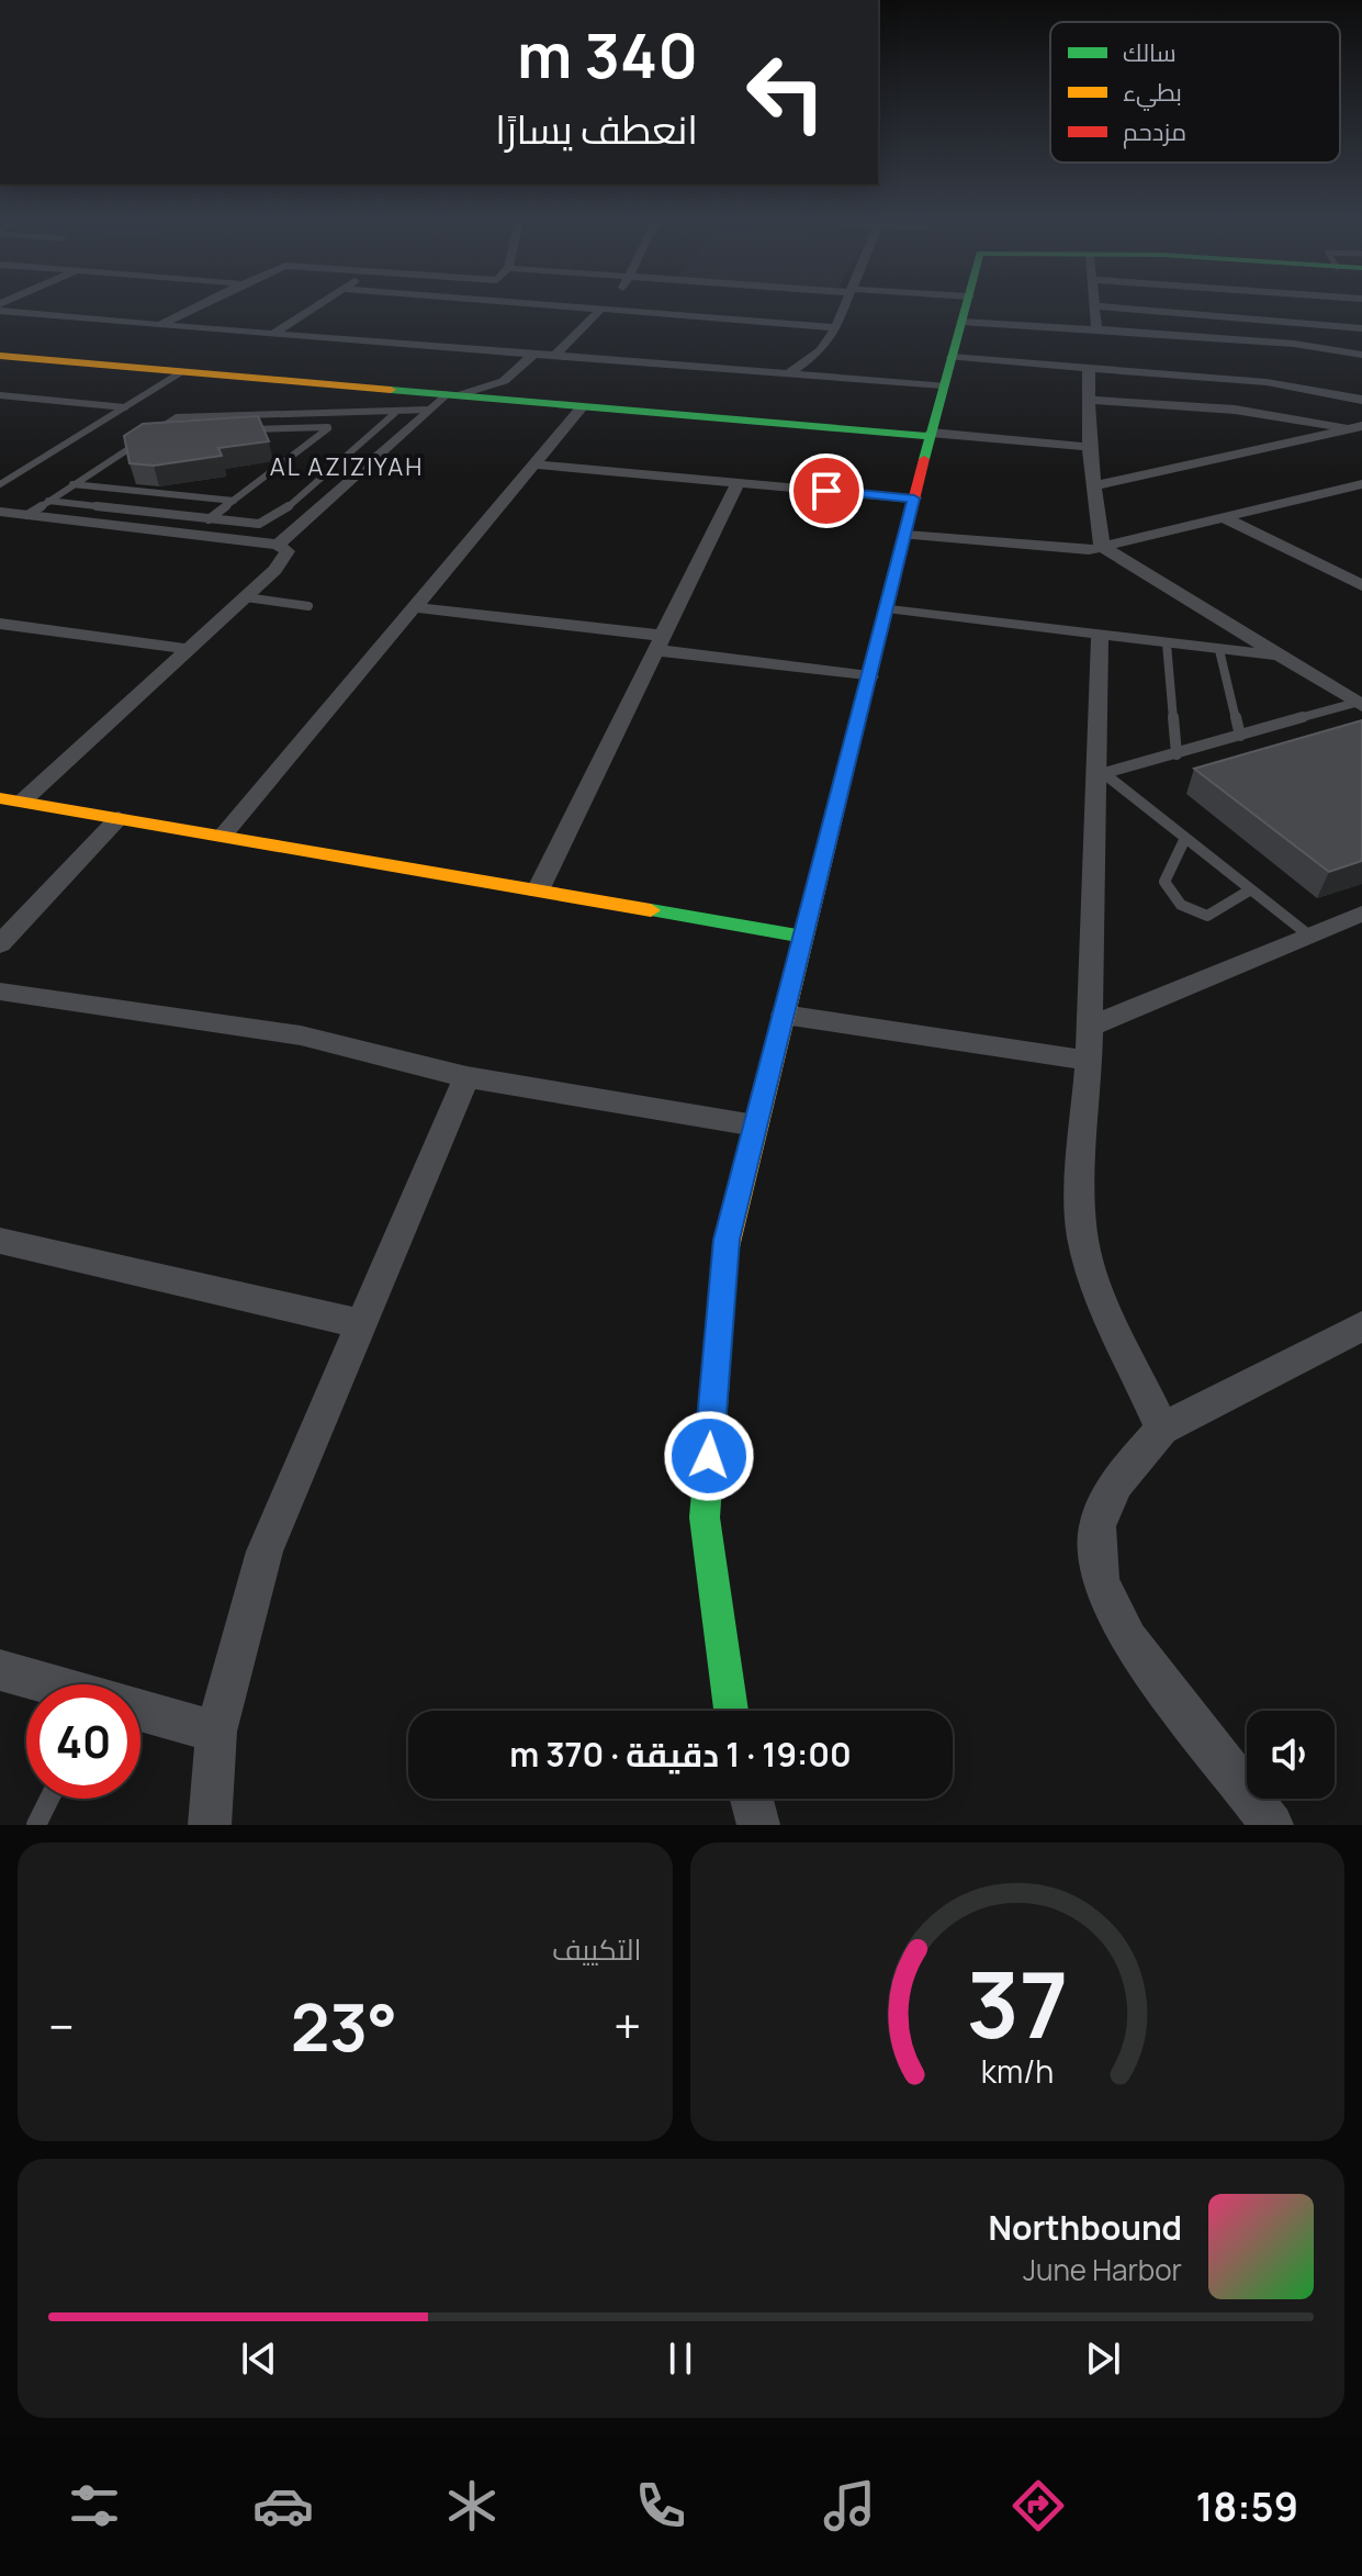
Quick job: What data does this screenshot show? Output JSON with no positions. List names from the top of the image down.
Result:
{
  "districts": ["AL AZIZIYAH"],
  "legend": ["سالك", "بطيء", "مزدحم"],
  "page": {
    "turn": ["340 m", "انعطف يسارًا"],
    "limit": "40",
    "trip": "19:00 · 1 دقيقة · 370 m",
    "tile": "التكييف",
    "heat": ["−", "23°", "+"],
    "song": ["Northbound", "June Harbor"],
    "tabs": "18:59",
    "gauge": ["37", "km/h"]
  }
}
